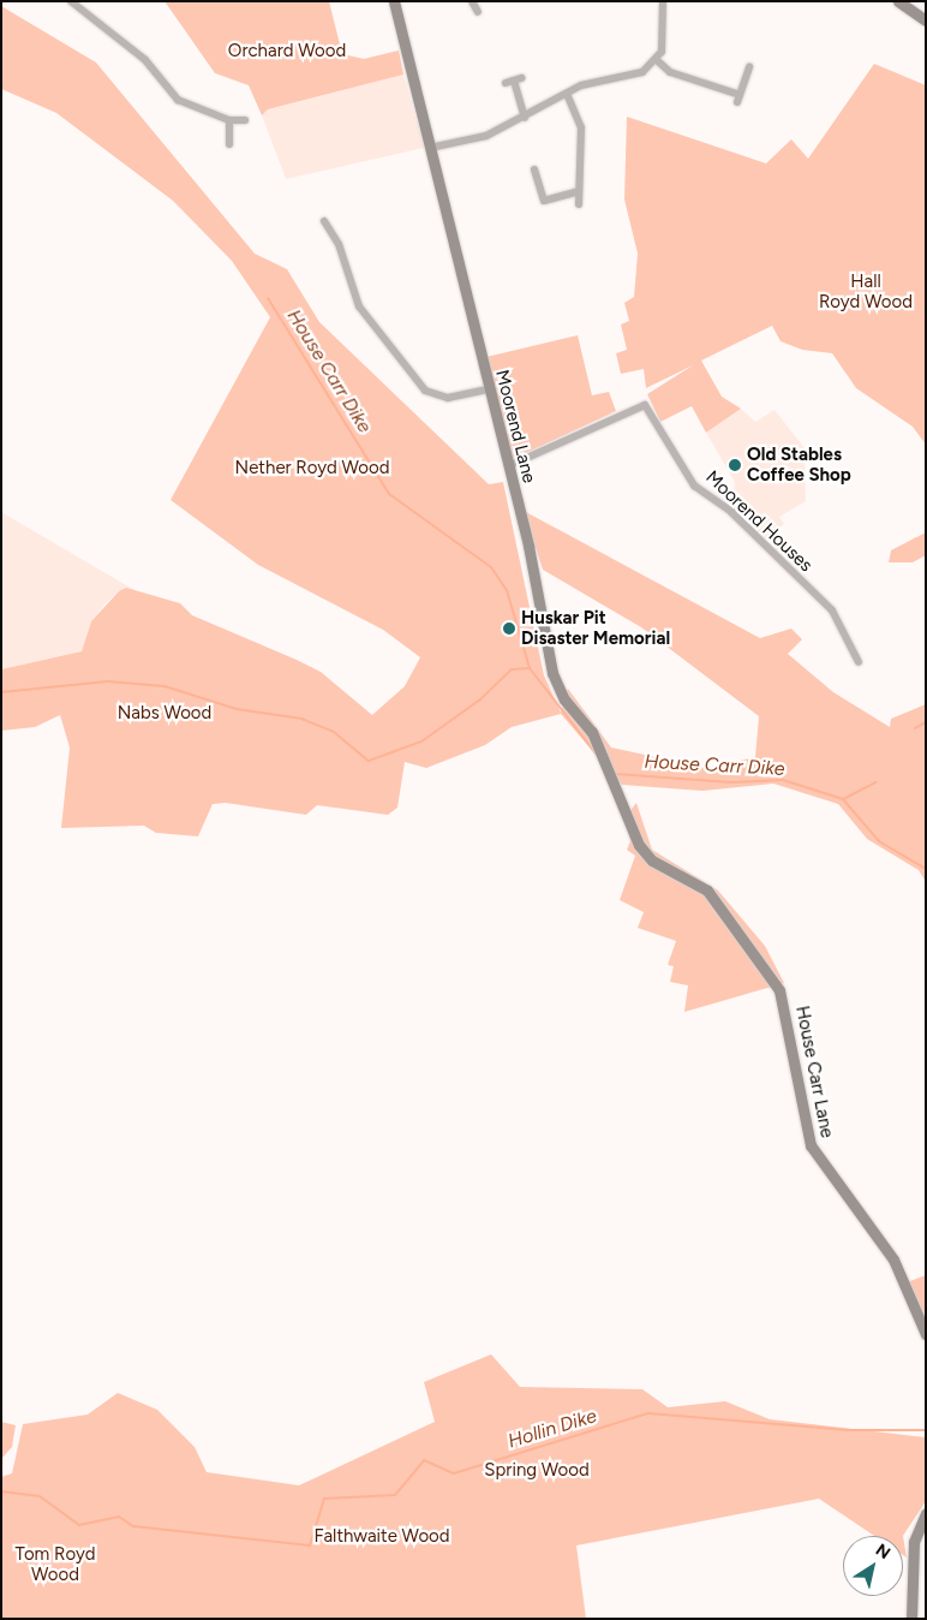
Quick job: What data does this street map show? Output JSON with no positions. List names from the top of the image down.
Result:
{
  "streets": {
    "street": ["Moorend Lane", "Moorend Houses", "House Carr Lane"]
  },
  "crossings": [
    ["Moorend Lane", "Moorend Houses"],
    ["Moorend Lane", "House Carr Lane"]
  ],
  "water": ["House Carr Dike", "Hollin Dike"],
  "parks": [
    "Orchard Wood",
    "Hall Royd Wood",
    "Nether Royd Wood",
    "Nabs Wood",
    "Spring Wood",
    "Falthwaite Wood",
    "Tom Royd Wood"
  ],
  "places": ["Old Stables Coffee Shop", "Huskar Pit Disaster Memorial"],
  "north": "top right"
}
